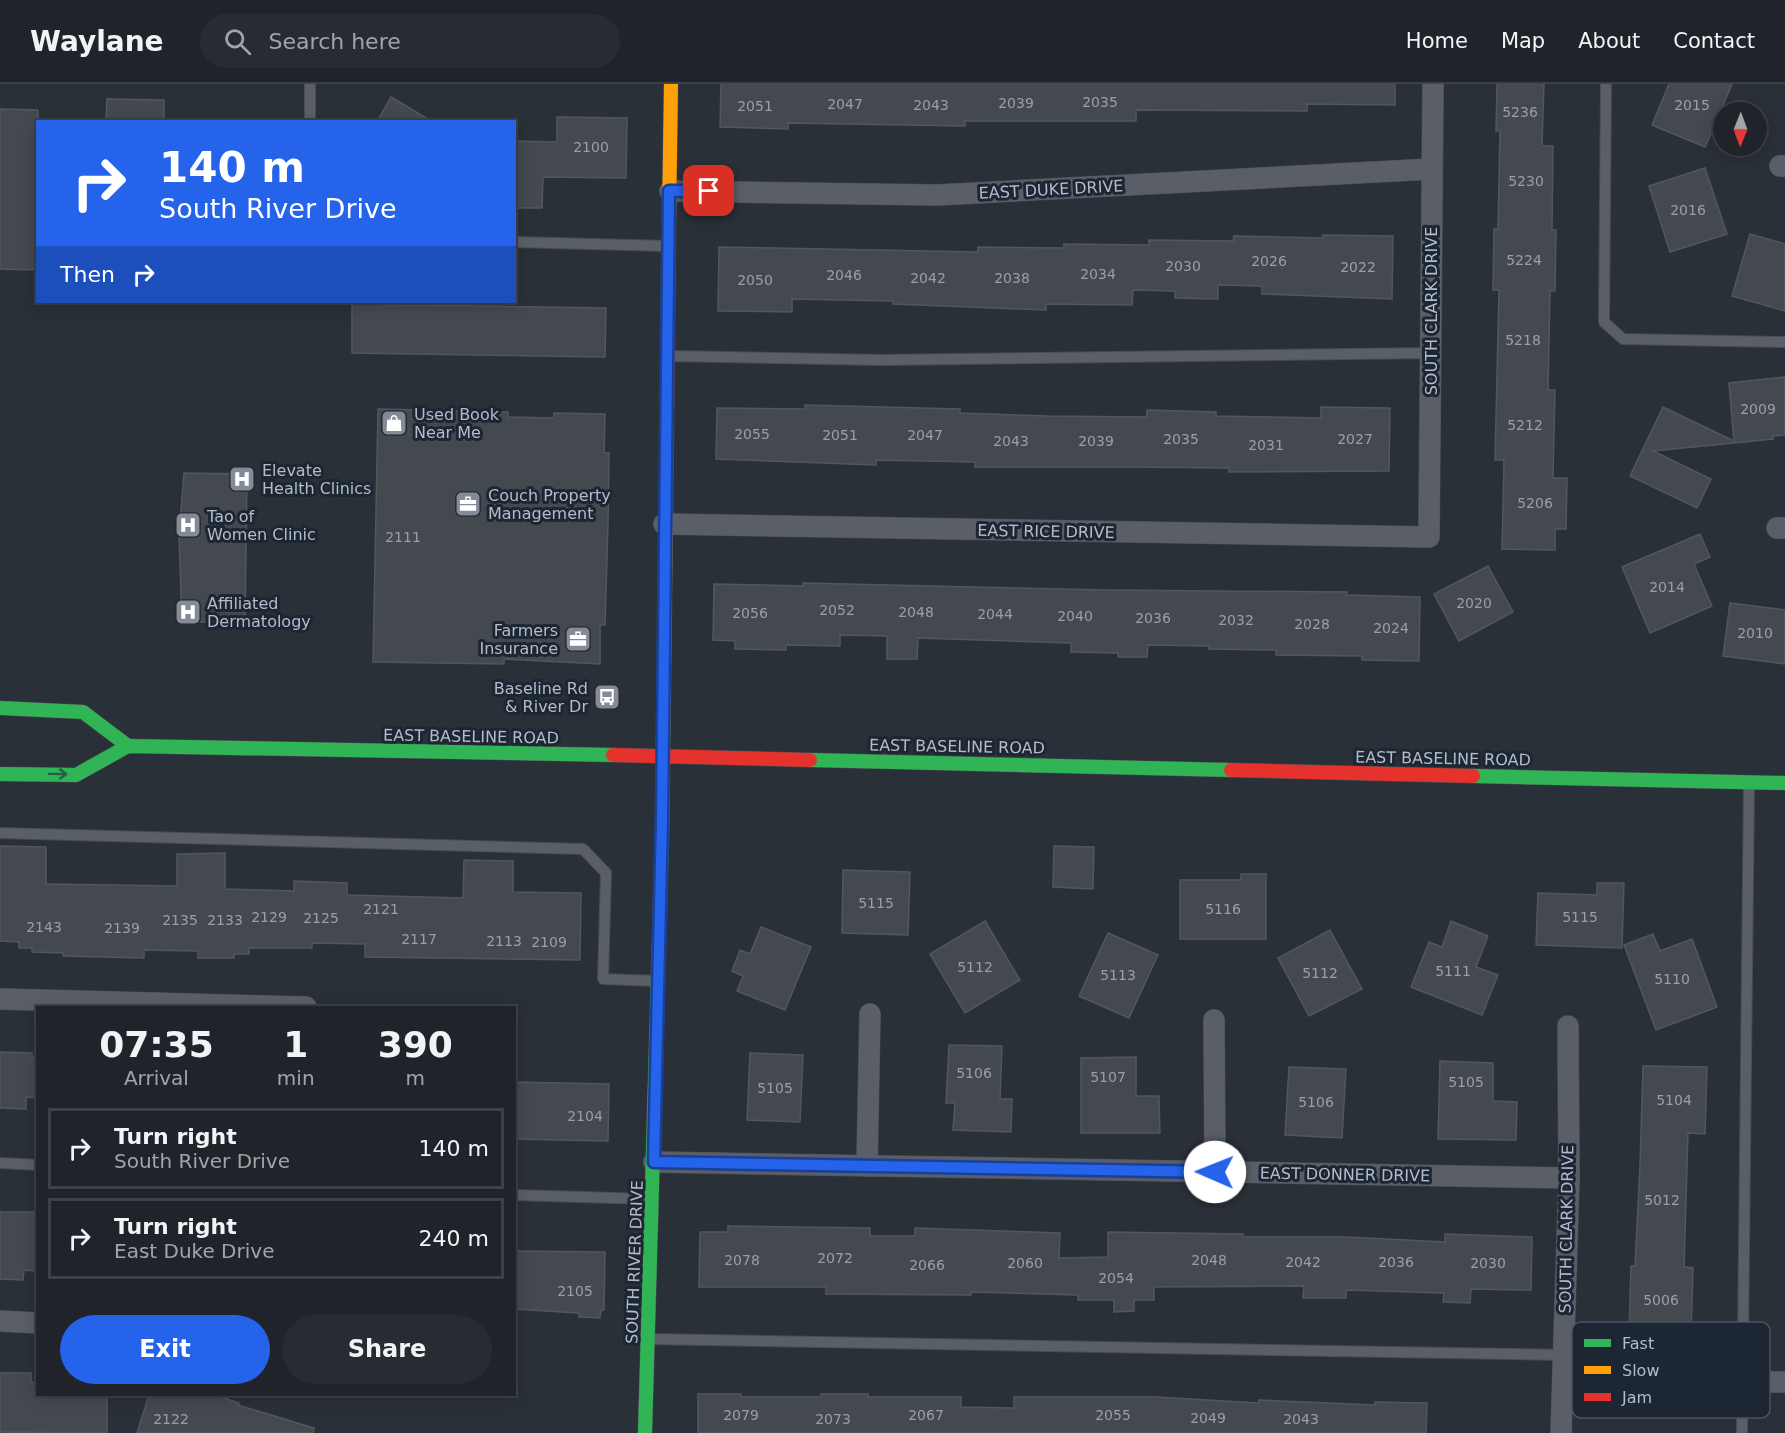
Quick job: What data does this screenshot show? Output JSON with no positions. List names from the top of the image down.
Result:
{
  "streets": {
    "main road": ["EAST BASELINE ROAD", "SOUTH RIVER DRIVE"],
    "street": [
      "EAST DUKE DRIVE",
      "SOUTH CLARK DRIVE",
      "EAST RICE DRIVE",
      "EAST DONNER DRIVE"
    ]
  },
  "crossings": [
    ["EAST DUKE DRIVE", "SOUTH CLARK DRIVE"],
    ["EAST DUKE DRIVE", "SOUTH RIVER DRIVE"],
    ["SOUTH CLARK DRIVE", "EAST RICE DRIVE"],
    ["SOUTH CLARK DRIVE", "EAST DONNER DRIVE"],
    ["EAST RICE DRIVE", "SOUTH RIVER DRIVE"],
    ["EAST BASELINE ROAD", "SOUTH RIVER DRIVE"],
    ["EAST DONNER DRIVE", "SOUTH RIVER DRIVE"]
  ],
  "places": {
    "shop": ["Used Book Near Me"],
    "hospital": ["Elevate Health Clinics", "Tao of Women Clinic", "Affiliated Dermatology"],
    "office": ["Couch Property Management", "Farmers Insurance"],
    "bus stop": ["Baseline Rd & River Dr"]
  },
  "house_numbers": [
    "2035",
    "2039",
    "2047",
    "2043",
    "2015",
    "2051",
    "5236",
    "2100",
    "5230",
    "2016",
    "5224",
    "2026",
    "2030",
    "2022",
    "2034",
    "2046",
    "2042",
    "2038",
    "2050",
    "5218",
    "2009",
    "5212",
    "2055",
    "2051",
    "2047",
    "2035",
    "2027",
    "2043",
    "2039",
    "2031",
    "5206",
    "2111",
    "2014",
    "2020",
    "2052",
    "2048",
    "2056",
    "2044",
    "2040",
    "2036",
    "2032",
    "2028",
    "2024",
    "2010",
    "5115",
    "2121",
    "5116",
    "2129",
    "5115",
    "2125",
    "2135",
    "2133",
    "2143",
    "2139",
    "2117",
    "2113",
    "2109",
    "5112",
    "5111",
    "5112",
    "5113",
    "5110",
    "5106",
    "5107",
    "5105",
    "5105",
    "5104",
    "5106",
    "2104",
    "5012",
    "2072",
    "2078",
    "2048",
    "2042",
    "2036",
    "2060",
    "2030",
    "2066",
    "2054",
    "2105",
    "5006",
    "2079",
    "2067",
    "2055",
    "2049",
    "2122",
    "2073",
    "2043"
  ],
  "legend": ["Fast", "Slow", "Jam"],
  "north": "bottom",
  "page": {
    "header": "Waylane",
    "search": "Search here",
    "nav": [
      "Home",
      "Map",
      "About",
      "Contact"
    ],
    "turn": ["140 m", "South River Drive"],
    "then": "Then",
    "eta": [
      "07:35",
      "Arrival",
      "1",
      "min",
      "390",
      "m"
    ],
    "list": [
      {
        "name": "Turn right",
        "note": "South River Drive",
        "value": "140 m"
      },
      {
        "name": "Turn right",
        "note": "East Duke Drive",
        "value": "240 m"
      }
    ],
    "buttons": ["Exit", "Share"]
  }
}
